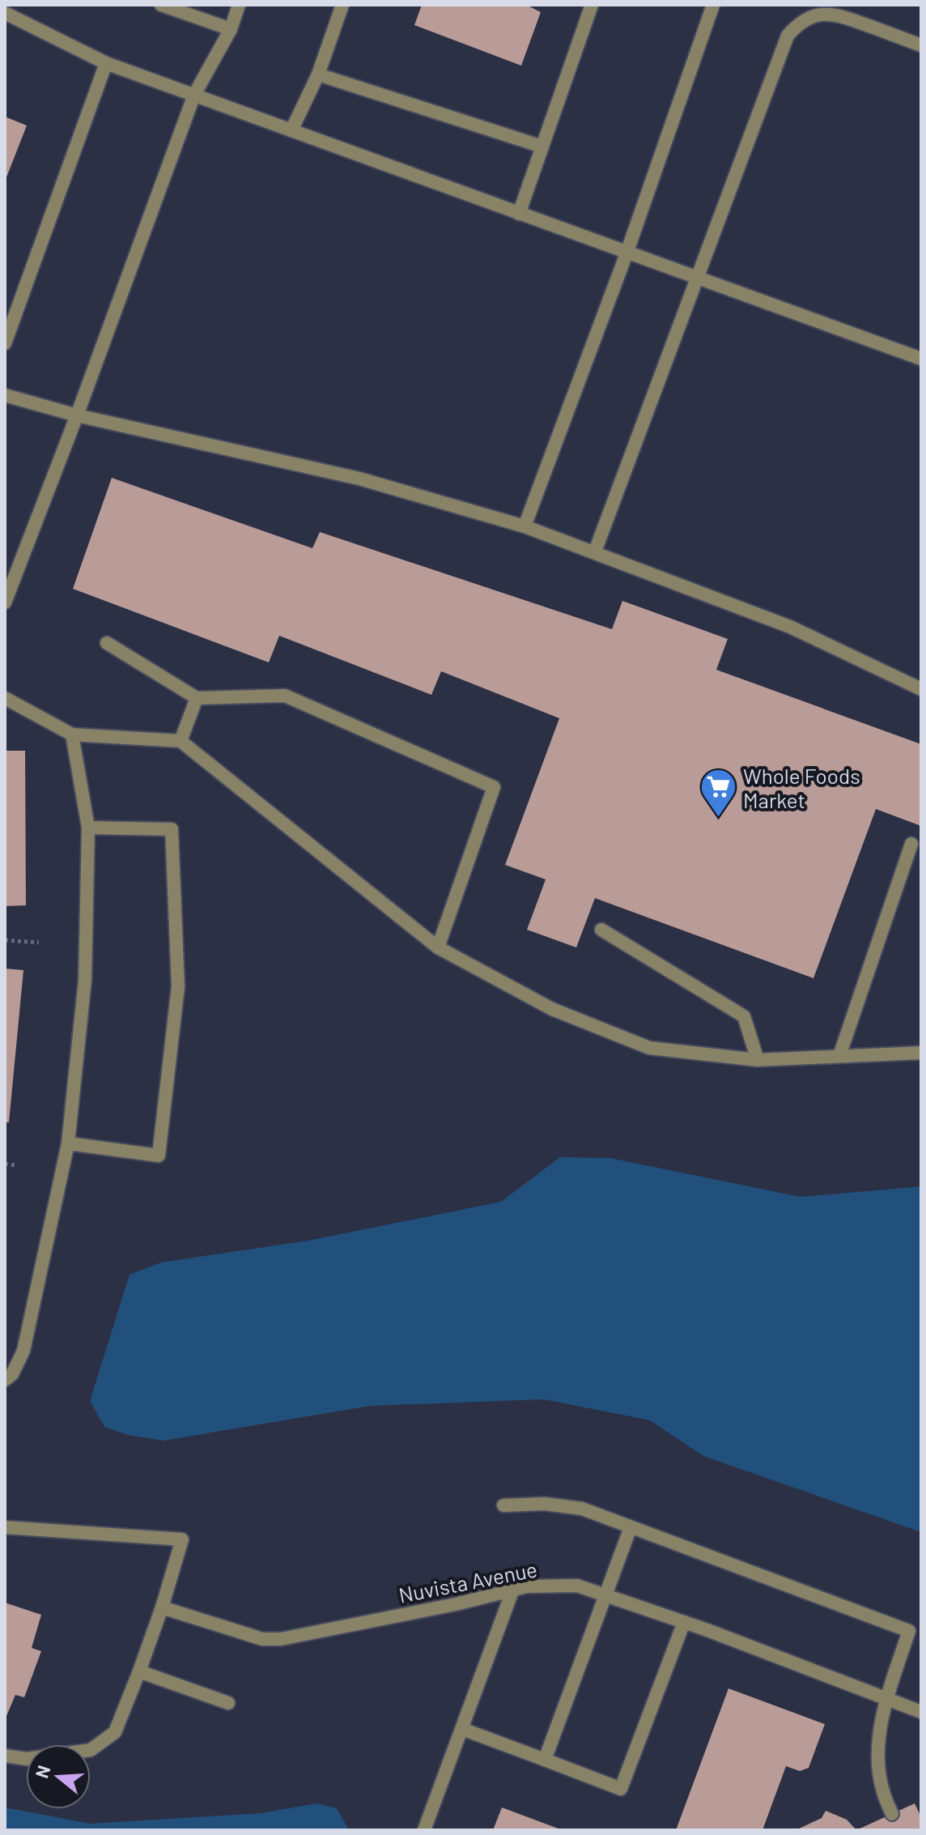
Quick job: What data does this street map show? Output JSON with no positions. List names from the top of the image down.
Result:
{
  "streets": {
    "street": ["Nuvista Avenue"]
  },
  "places": {
    "supermarket": ["Whole Foods Market"]
  },
  "north": "left"
}
